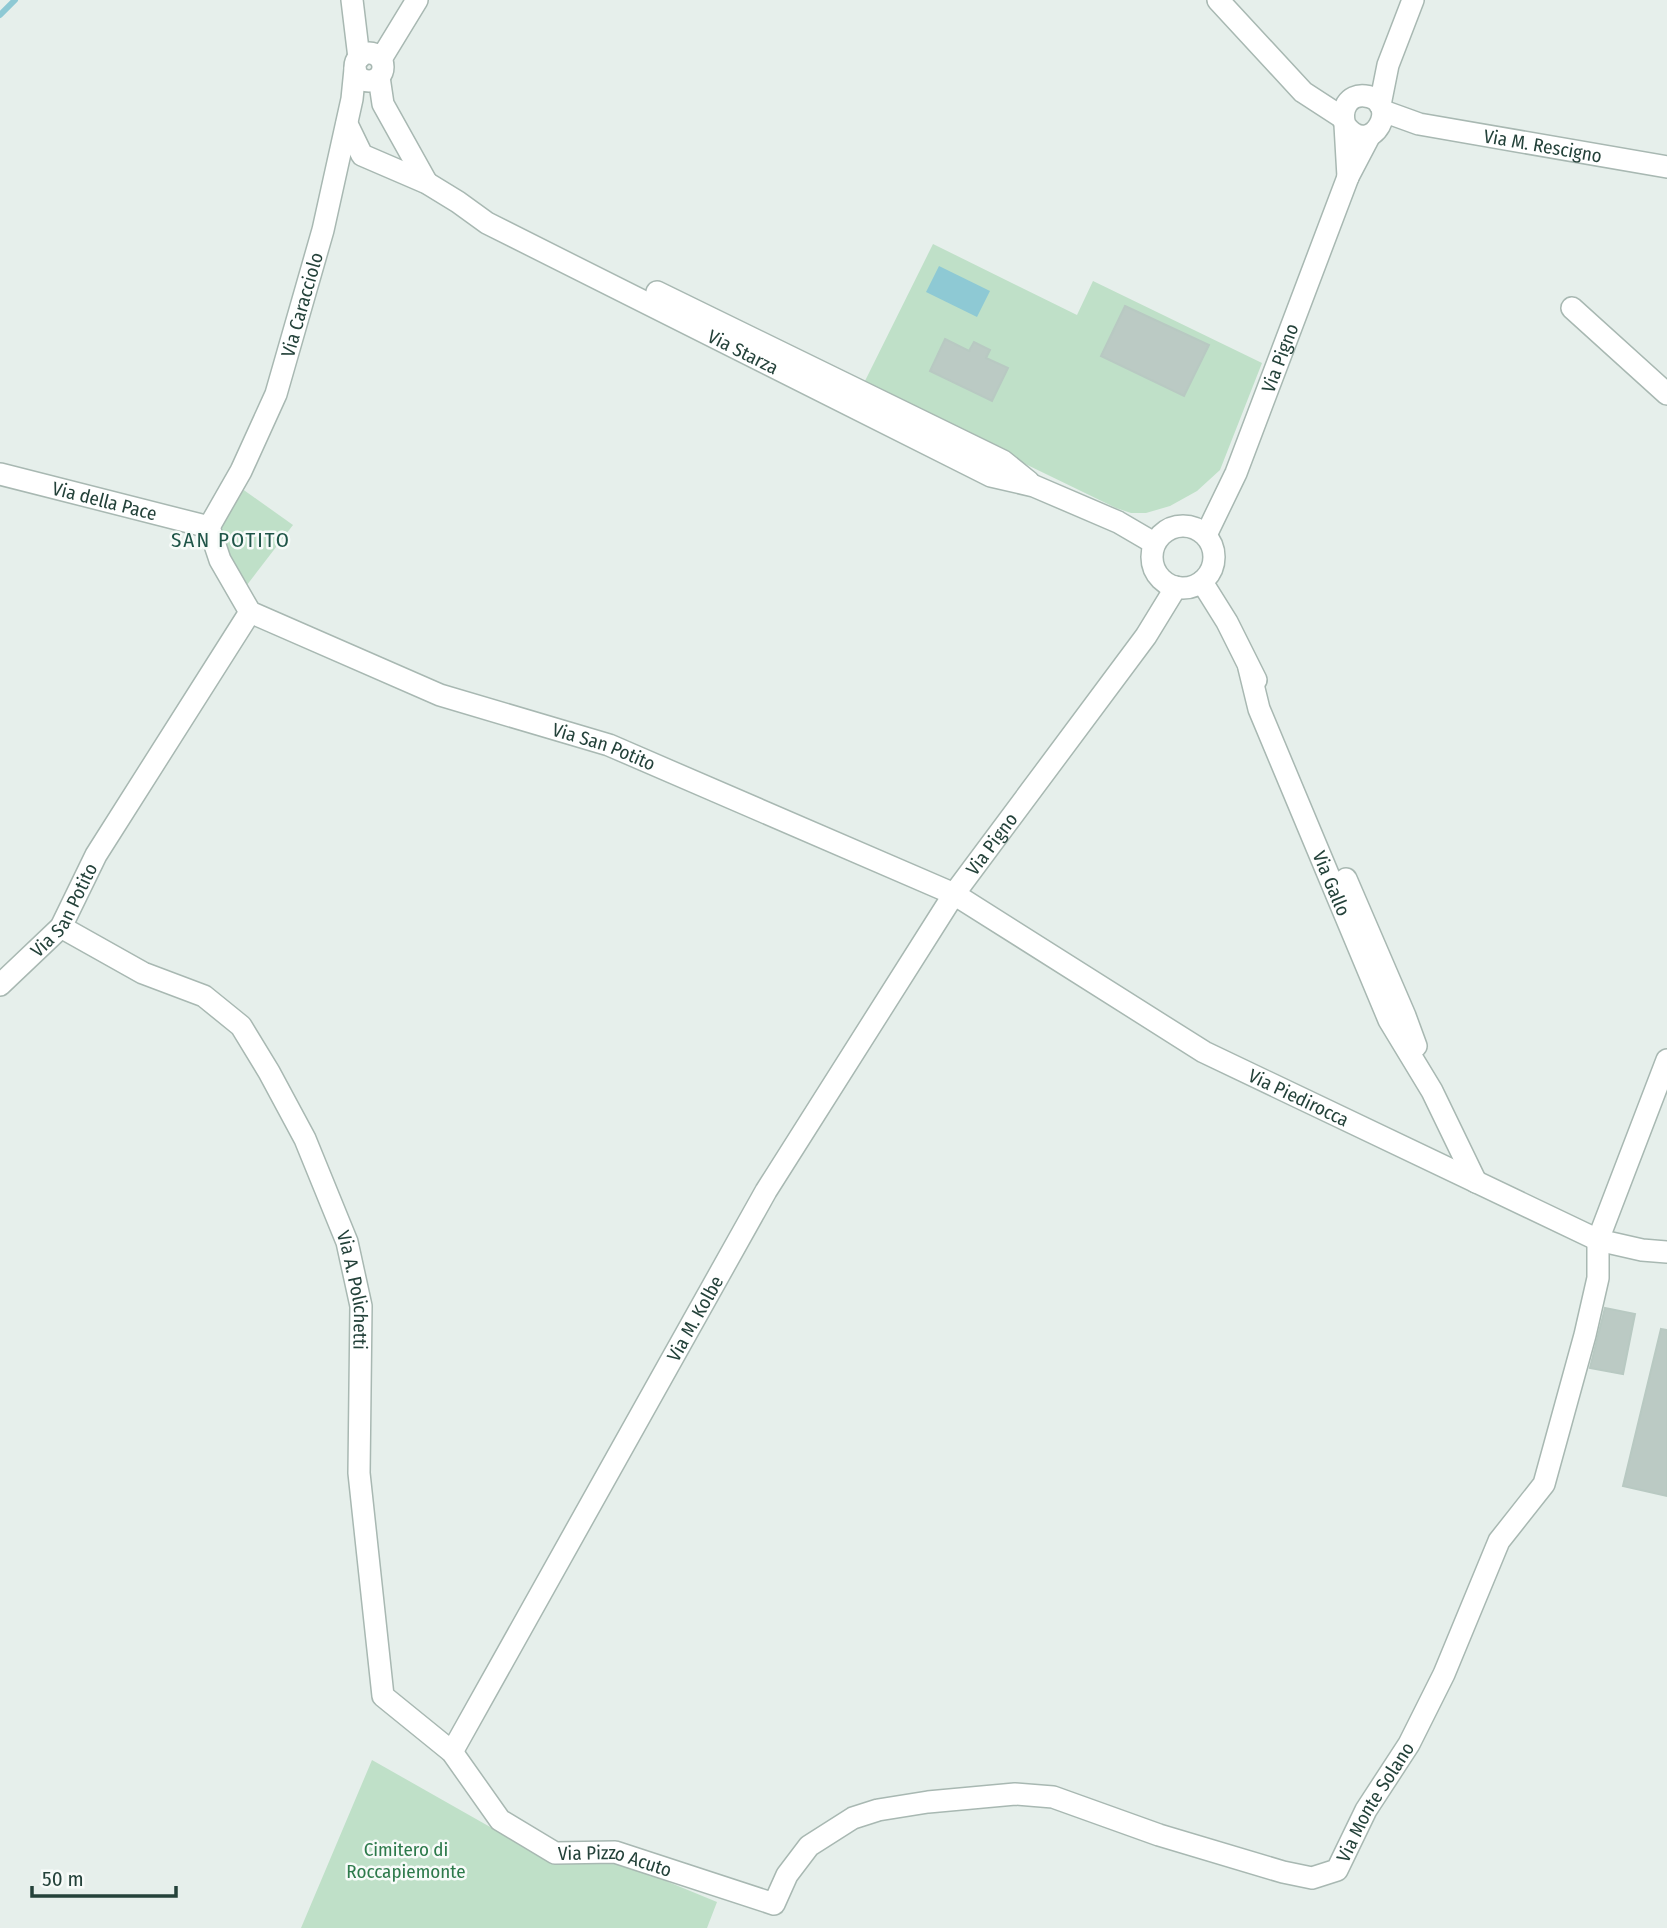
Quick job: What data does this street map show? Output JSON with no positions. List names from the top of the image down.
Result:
{
  "streets": {
    "street": [
      "Via M. Rescigno",
      "Via Caracciolo",
      "Via Starza",
      "Via Pigno",
      "Via della Pace",
      "Via San Potito",
      "Via Gallo",
      "Via Piedirocca",
      "Via A. Polichetti",
      "Via M. Kolbe",
      "Via Monte Solano",
      "Via Pizzo Acuto"
    ]
  },
  "crossings": [
    ["Via M. Rescigno", "Via Pigno"],
    ["Via Caracciolo", "Via Starza"],
    ["Via Caracciolo", "Via della Pace"],
    ["Via Starza", "Via Pigno"],
    ["Via Starza", "Via Gallo"],
    ["Via Pigno", "Via San Potito"],
    ["Via Pigno", "Via Gallo"],
    ["Via Pigno", "Via Piedirocca"],
    ["Via Pigno", "Via M. Kolbe"],
    ["Via San Potito", "Via Piedirocca"],
    ["Via San Potito", "Via A. Polichetti"],
    ["Via San Potito", "Via M. Kolbe"],
    ["Via Gallo", "Via Piedirocca"],
    ["Via Piedirocca", "Via M. Kolbe"],
    ["Via Piedirocca", "Via Monte Solano"],
    ["Via A. Polichetti", "Via M. Kolbe"],
    ["Via A. Polichetti", "Via Pizzo Acuto"],
    ["Via M. Kolbe", "Via Pizzo Acuto"],
    ["Via Monte Solano", "Via Pizzo Acuto"]
  ],
  "districts": ["SAN POTITO"],
  "parks": ["Cimitero di Roccapiemonte"],
  "scale_bar": "50 m"
}
